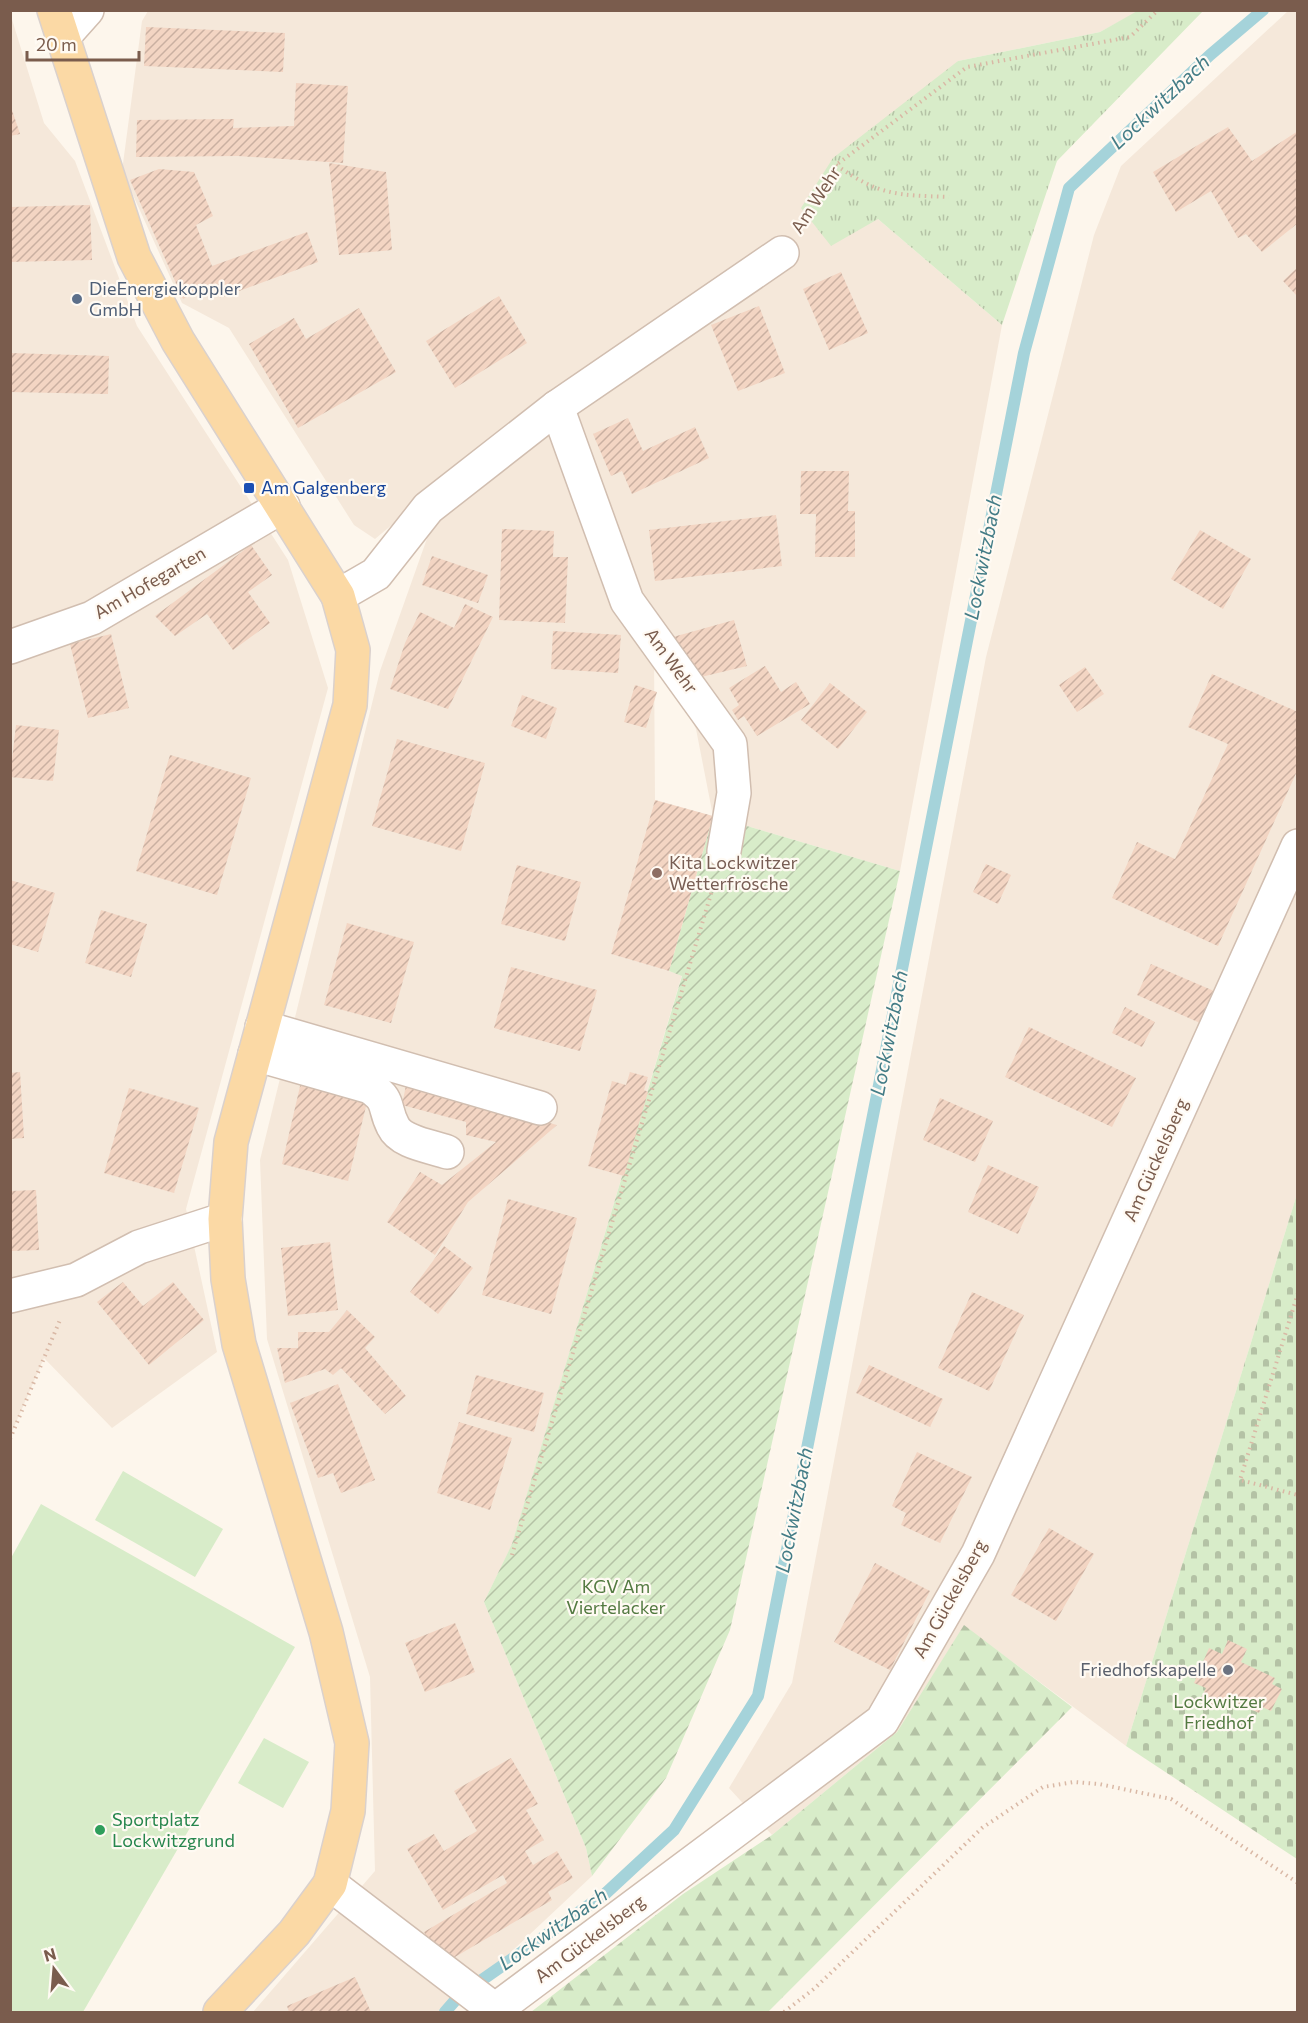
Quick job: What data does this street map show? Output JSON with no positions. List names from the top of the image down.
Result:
{
  "streets": {
    "street": ["Am Wehr", "Am Hofegarten", "Am Gückelsberg"]
  },
  "water": ["Lockwitzbach"],
  "parks": ["KGV Am Viertelacker", "Lockwitzer Friedhof"],
  "places": {
    "other": [
      "DieEnergiekoppler GmbH",
      "Kita Lockwitzer Wetterfrösche",
      "Friedhofskapelle",
      "Sportplatz Lockwitzgrund"
    ],
    "transit": ["Am Galgenberg"]
  },
  "scale_bar": "20 m",
  "north": "top"
}
